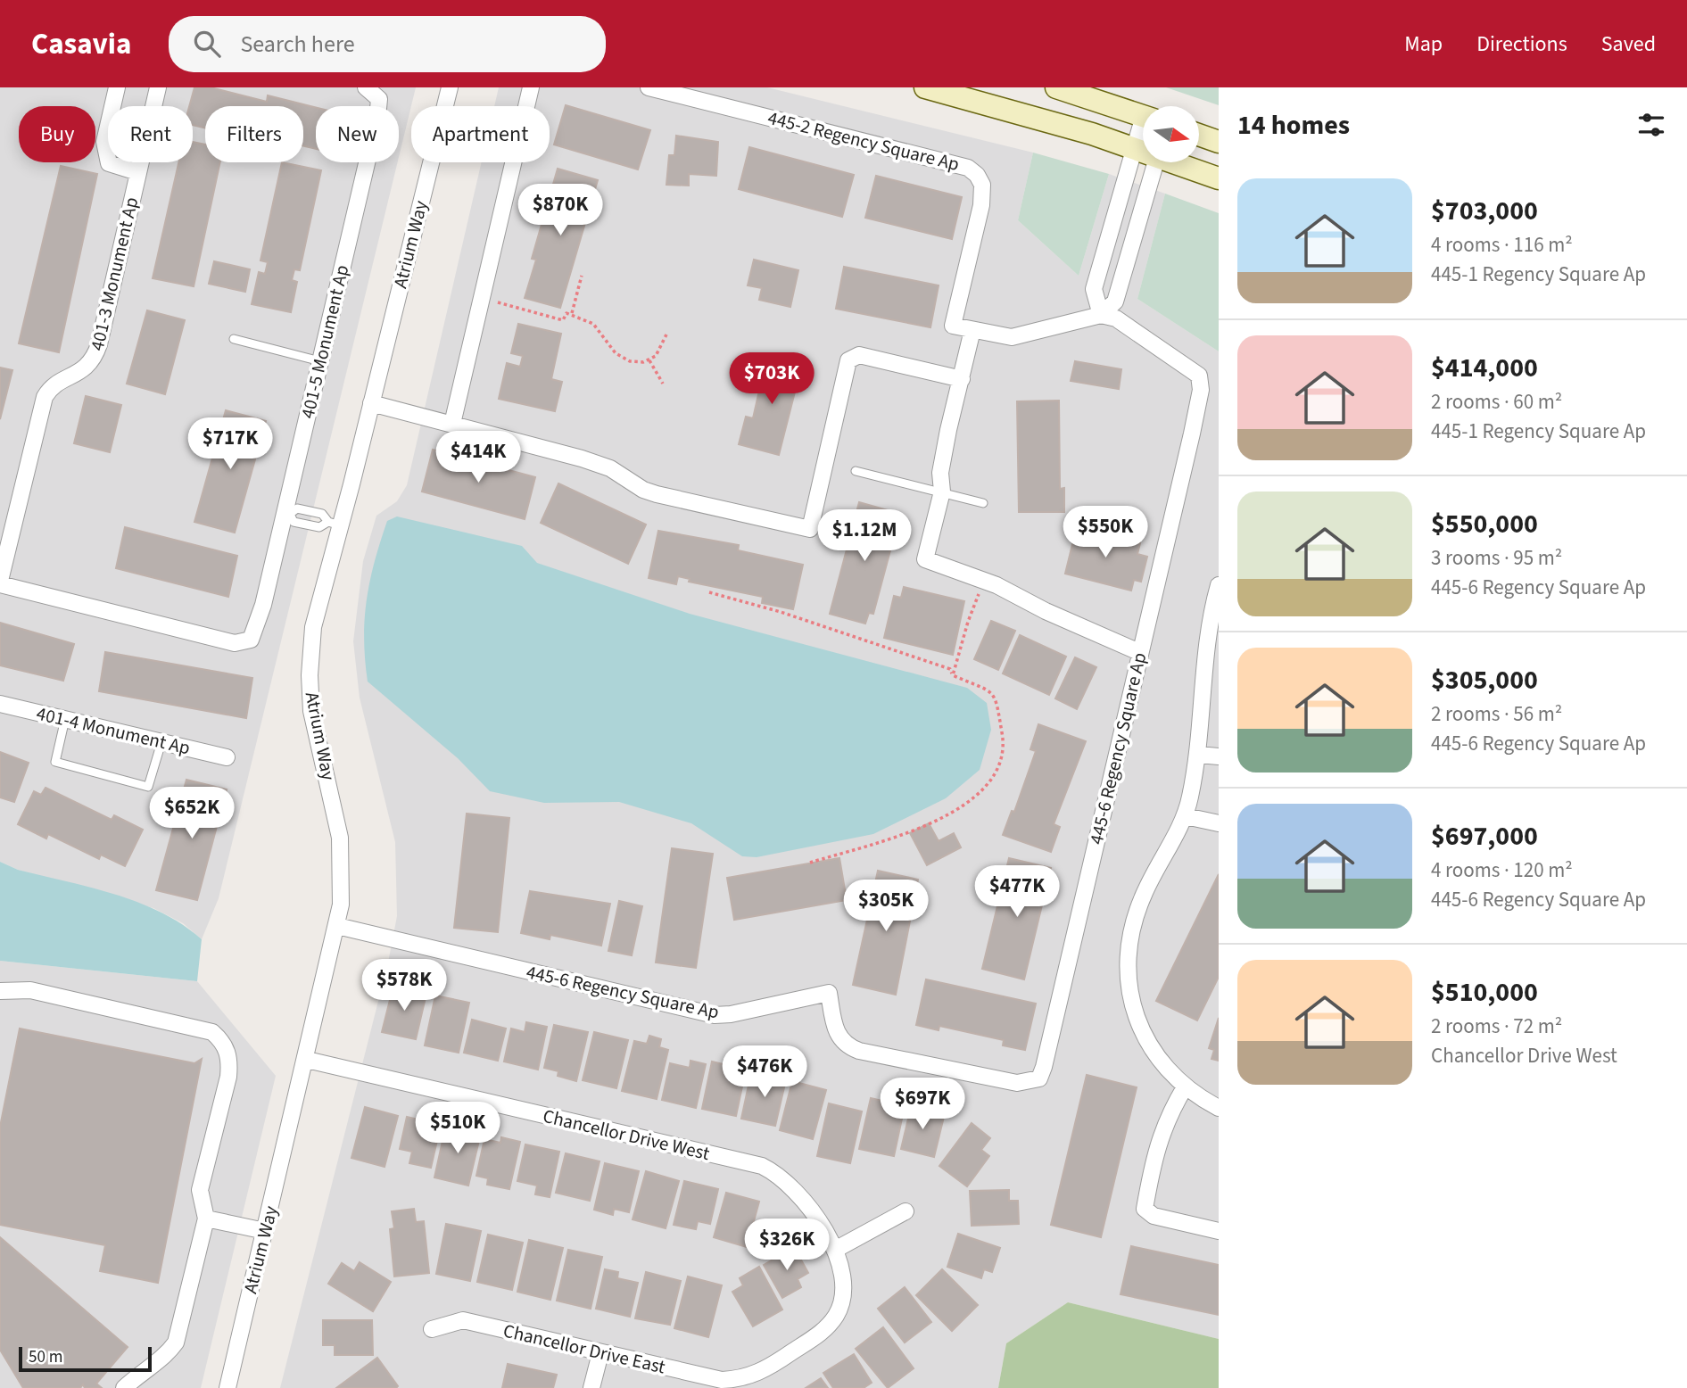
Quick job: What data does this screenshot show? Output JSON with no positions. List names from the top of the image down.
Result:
{
  "streets": {
    "street": [
      "445-2 Regency Square Ap",
      "Atrium Way",
      "401-3 Monument Ap",
      "401-5 Monument Ap",
      "401-4 Monument Ap",
      "445-6 Regency Square Ap",
      "Chancellor Drive West",
      "Chancellor Drive East"
    ]
  },
  "crossings": [
    ["Atrium Way", "445-6 Regency Square Ap"],
    ["Atrium Way", "Chancellor Drive West"],
    ["401-3 Monument Ap", "401-5 Monument Ap"],
    ["Chancellor Drive West", "Chancellor Drive East"]
  ],
  "scale_bar": "50 m",
  "north": "right",
  "page": {
    "header": "Casavia",
    "search": "Search here",
    "nav": ["Map", "Directions", "Saved"],
    "heading": "14 homes",
    "chip": [
      "Buy",
      "Rent",
      "Filters",
      "New",
      "Apartment"
    ],
    "list": [
      {
        "name": "$703,000",
        "note": "4 rooms · 116 m² · 445-1 Regency Square Ap"
      },
      {
        "name": "$414,000",
        "note": "2 rooms · 60 m² · 445-1 Regency Square Ap"
      },
      {
        "name": "$550,000",
        "note": "3 rooms · 95 m² · 445-6 Regency Square Ap"
      },
      {
        "name": "$305,000",
        "note": "2 rooms · 56 m² · 445-6 Regency Square Ap"
      },
      {
        "name": "$697,000",
        "note": "4 rooms · 120 m² · 445-6 Regency Square Ap"
      },
      {
        "name": "$510,000",
        "note": "2 rooms · 72 m² · Chancellor Drive West"
      }
    ],
    "price": [
      "$870K",
      "$703K",
      "$717K",
      "$414K",
      "$550K",
      "$1.12M",
      "$652K",
      "$477K",
      "$305K",
      "$578K",
      "$476K",
      "$697K",
      "$510K",
      "$326K"
    ],
    "scale": "50 m"
  }
}
